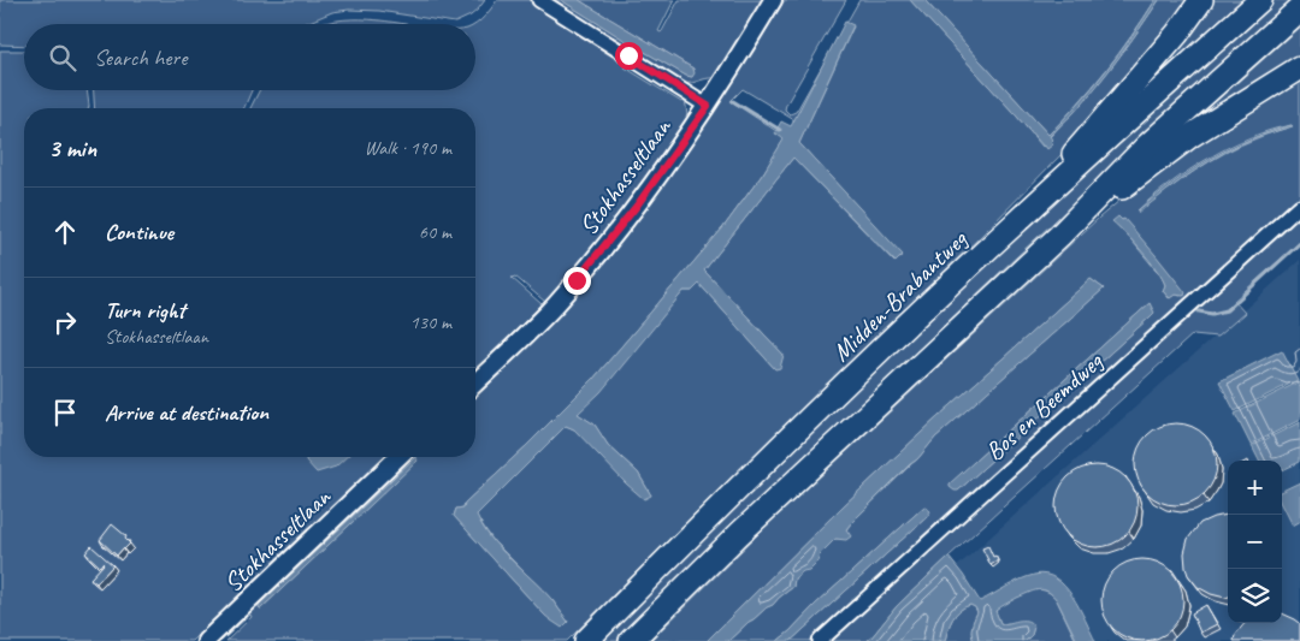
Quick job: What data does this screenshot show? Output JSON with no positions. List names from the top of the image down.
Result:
{
  "streets": {
    "highway": ["Midden-Brabantweg"],
    "street": ["Stokhasseltlaan", "Bos en Beemdweg"]
  },
  "page": {
    "search": "Search here",
    "heading": ["3 min", "Walk · 190 m"],
    "list": [
      ["Continue", "60 m"],
      ["Turn right", "Stokhasseltlaan", "130 m"],
      "Arrive at destination"
    ],
    "map_buttons": ["+", "−"]
  }
}
